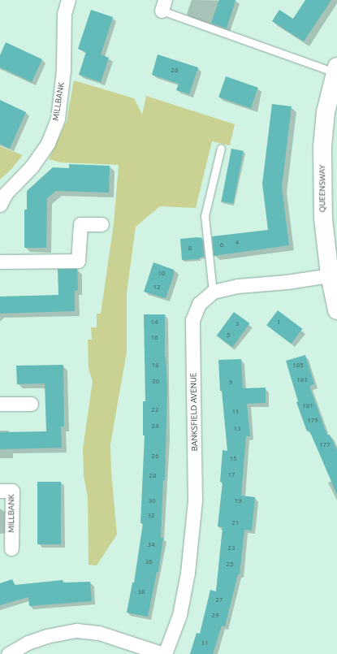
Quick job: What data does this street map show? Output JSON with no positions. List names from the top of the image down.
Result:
{
  "streets": {
    "street": ["MILLBANK", "QUEENSWAY", "BANKSFIELD AVENUE"]
  },
  "crossings": [
    ["QUEENSWAY", "BANKSFIELD AVENUE"]
  ],
  "house_numbers": [
    "28",
    "4",
    "6",
    "8",
    "10",
    "12",
    "14",
    "1",
    "3",
    "5",
    "16",
    "18",
    "185",
    "183",
    "20",
    "9",
    "181",
    "22",
    "11",
    "179",
    "24",
    "13",
    "177",
    "26",
    "15",
    "17",
    "28",
    "30",
    "19",
    "32",
    "21",
    "34",
    "23",
    "36",
    "25",
    "38",
    "27",
    "29",
    "31"
  ]
}
